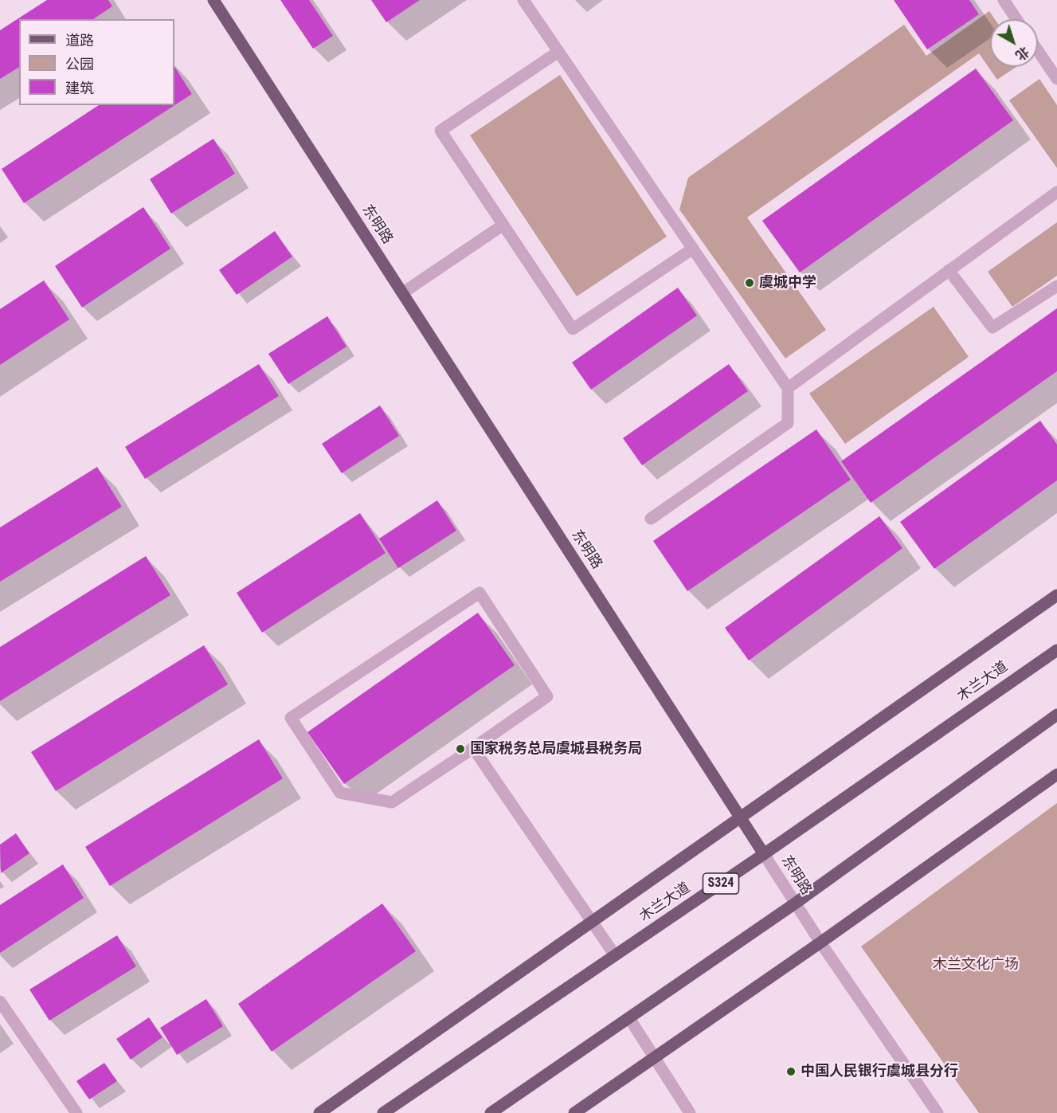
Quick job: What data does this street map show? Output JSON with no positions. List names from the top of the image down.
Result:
{
  "streets": {
    "main road": ["东明路", "木兰大道", "S324"]
  },
  "crossings": [
    ["东明路", "木兰大道"]
  ],
  "parks": ["木兰文化广场"],
  "places": ["虞城中学", "国家税务总局虞城县税务局", "中国人民银行虞城县分行"],
  "legend": ["道路", "公园", "建筑"],
  "north": "bottom right"
}
